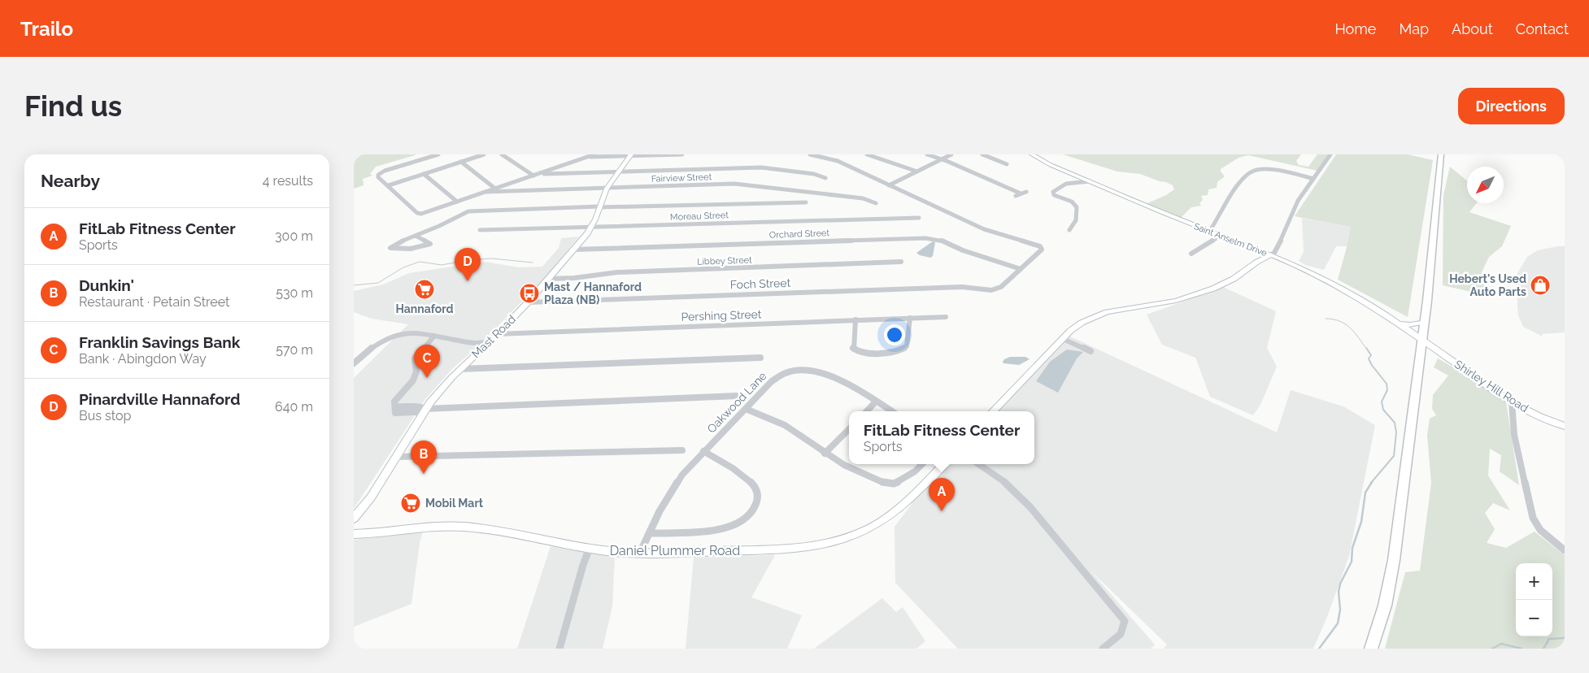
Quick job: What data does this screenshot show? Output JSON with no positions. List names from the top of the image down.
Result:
{
  "streets": {
    "street": [
      "Fairview Street",
      "Moreau Street",
      "Orchard Street",
      "Saint Anselm Drive",
      "Libbey Street",
      "Foch Street",
      "Pershing Street",
      "Mast Road",
      "Shirley Hill Road",
      "Oakwood Lane",
      "Daniel Plummer Road"
    ]
  },
  "crossings": [
    ["Fairview Street", "Mast Road"],
    ["Moreau Street", "Mast Road"],
    ["Orchard Street", "Foch Street"],
    ["Orchard Street", "Mast Road"],
    ["Saint Anselm Drive", "Shirley Hill Road"],
    ["Libbey Street", "Mast Road"],
    ["Foch Street", "Mast Road"],
    ["Pershing Street", "Mast Road"],
    ["Oakwood Lane", "Daniel Plummer Road"]
  ],
  "places": {
    "shop": ["Hebert's Used Auto Parts"],
    "supermarket": ["Hannaford", "Mobil Mart"],
    "bus stop": ["Mast / Hannaford Plaza (NB)"]
  },
  "north": "bottom left",
  "page": {
    "header": "Trailo",
    "nav": [
      "Home",
      "Map",
      "About",
      "Contact"
    ],
    "buttons": "Directions",
    "title": "Find us",
    "heading": ["Nearby", "4 results"],
    "list": [
      {
        "mark": "A",
        "name": "FitLab Fitness Center",
        "note": "Sports",
        "value": "300 m"
      },
      {
        "mark": "B",
        "name": "Dunkin'",
        "note": "Restaurant · Petain Street",
        "value": "530 m"
      },
      {
        "mark": "C",
        "name": "Franklin Savings Bank",
        "note": "Bank · Abingdon Way",
        "value": "570 m"
      },
      {
        "mark": "D",
        "name": "Pinardville Hannaford",
        "note": "Bus stop",
        "value": "640 m"
      }
    ],
    "pins": [
      "D",
      "C",
      "B",
      "A"
    ],
    "popup": ["FitLab Fitness Center", "Sports"],
    "map_buttons": ["+", "−"]
  }
}
